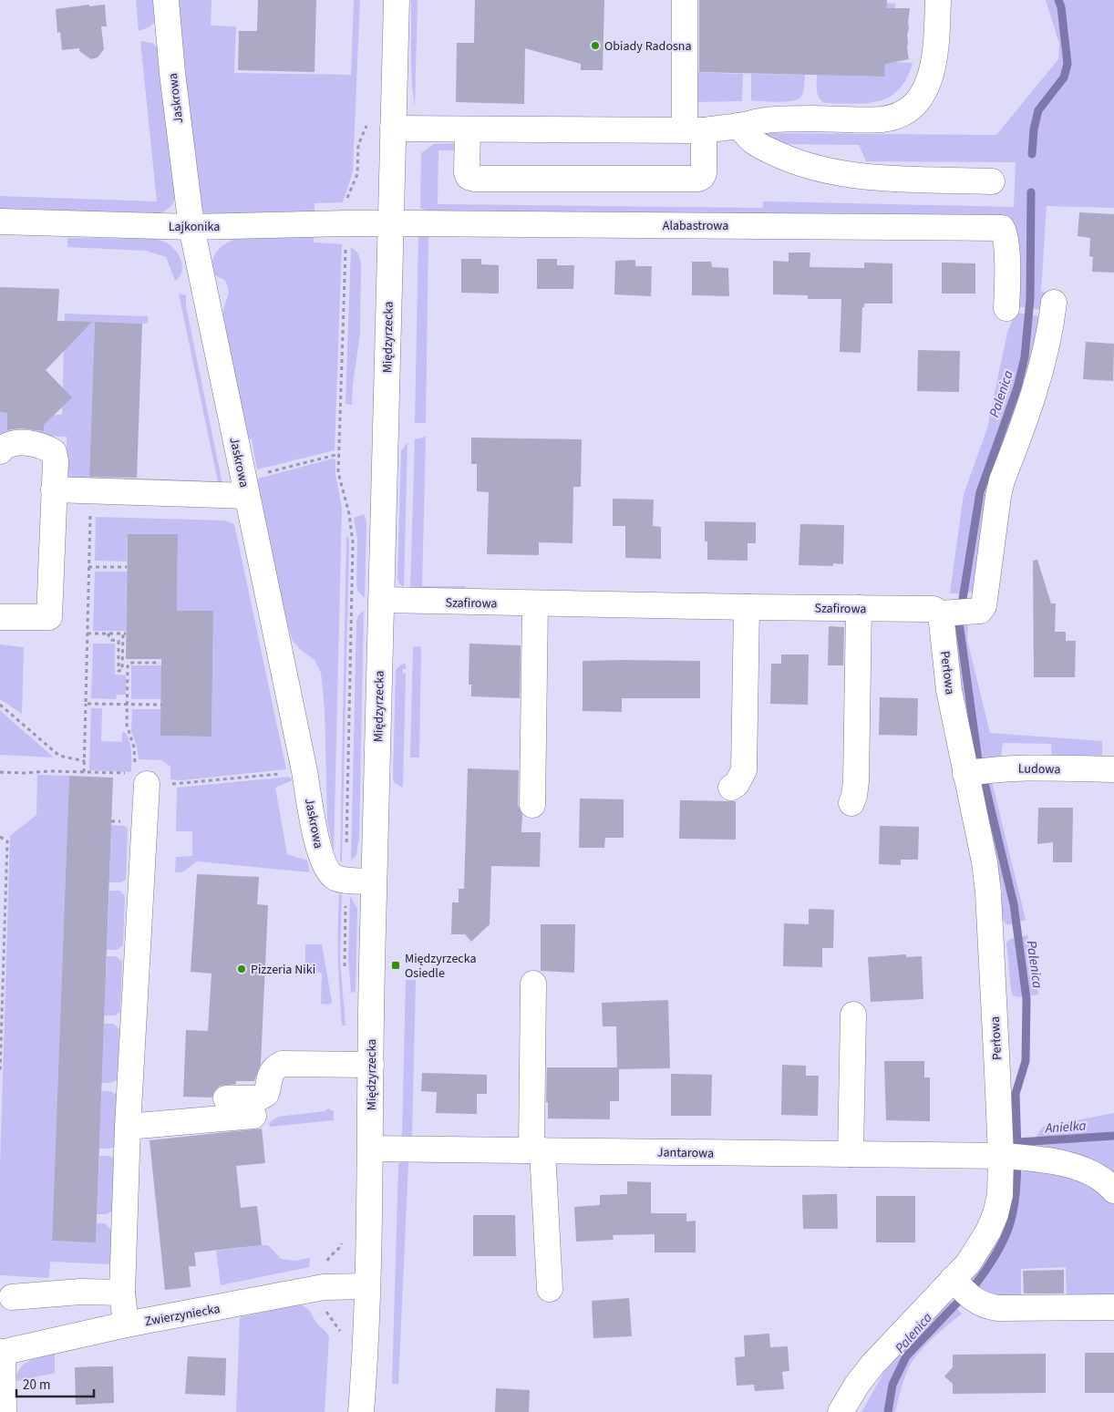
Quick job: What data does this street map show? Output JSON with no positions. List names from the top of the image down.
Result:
{
  "streets": {
    "street": [
      "Jaskrowa",
      "Alabastrowa",
      "Lajkonika",
      "Międzyrzecka",
      "Szafirowa",
      "Perłowa",
      "Ludowa",
      "Jantarowa",
      "Zwierzyniecka"
    ]
  },
  "crossings": [
    ["Jaskrowa", "Lajkonika"],
    ["Jaskrowa", "Międzyrzecka"],
    ["Alabastrowa", "Lajkonika"],
    ["Alabastrowa", "Międzyrzecka"],
    ["Lajkonika", "Międzyrzecka"],
    ["Międzyrzecka", "Szafirowa"],
    ["Międzyrzecka", "Jantarowa"],
    ["Międzyrzecka", "Zwierzyniecka"],
    ["Szafirowa", "Perłowa"],
    ["Perłowa", "Ludowa"],
    ["Perłowa", "Jantarowa"]
  ],
  "water": ["Palenica", "Anielka"],
  "places": {
    "other": ["Obiady Radosna", "Pizzeria Niki"],
    "transit": ["Międzyrzecka Osiedle"]
  },
  "scale_bar": "20 m"
}
